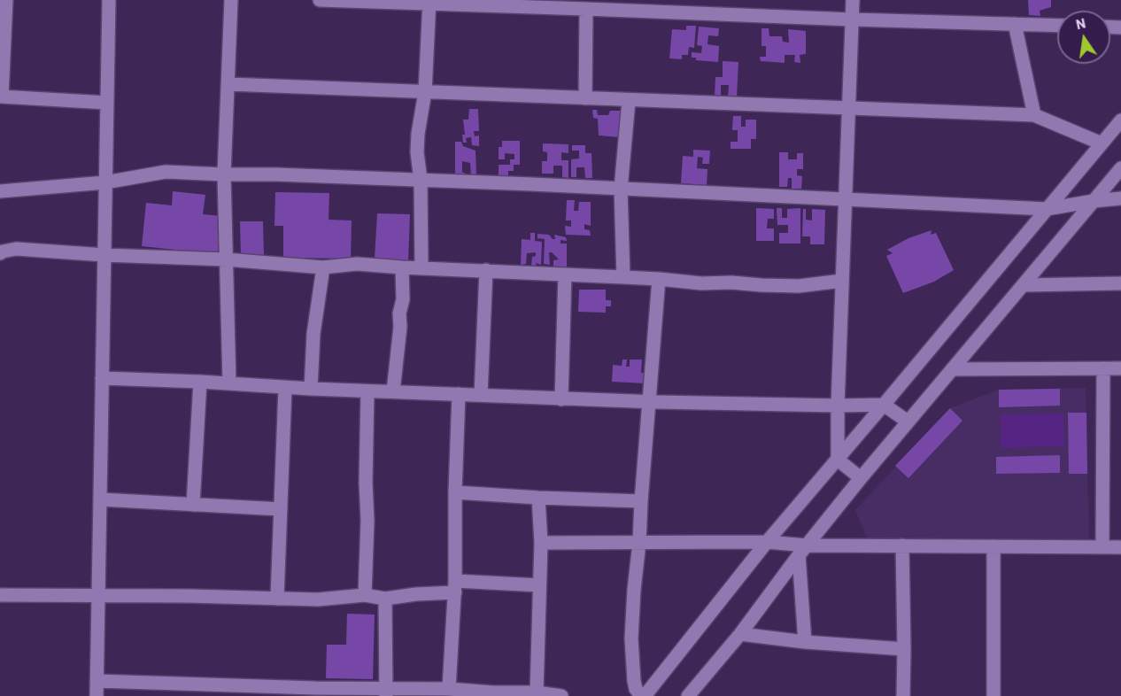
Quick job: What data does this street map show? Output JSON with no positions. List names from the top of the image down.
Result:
{
  "north": "top"
}
